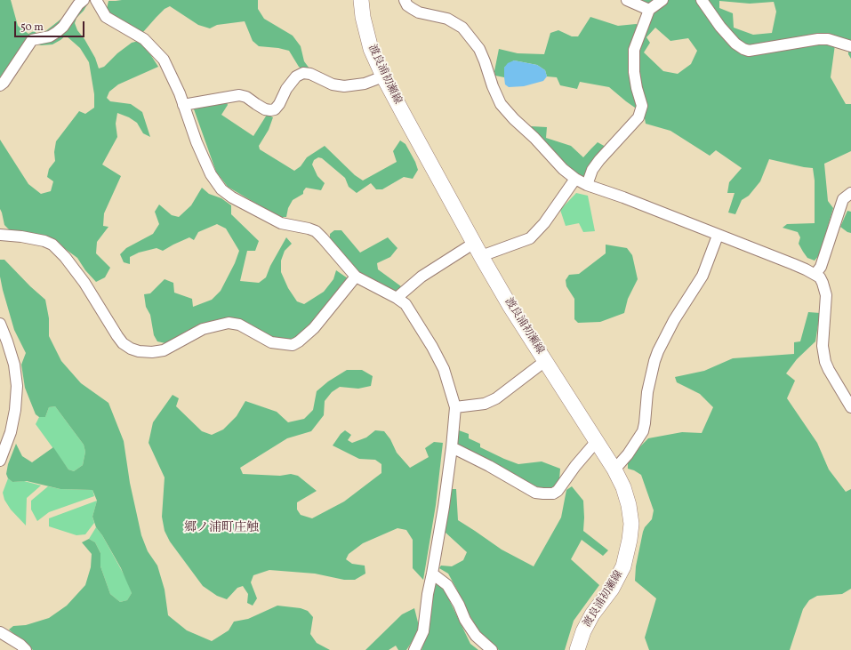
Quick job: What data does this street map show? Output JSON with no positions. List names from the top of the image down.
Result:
{
  "streets": {
    "main road": ["渡良浦初瀬線"]
  },
  "districts": ["郷ノ浦町庄触"],
  "scale_bar": "50 m"
}
